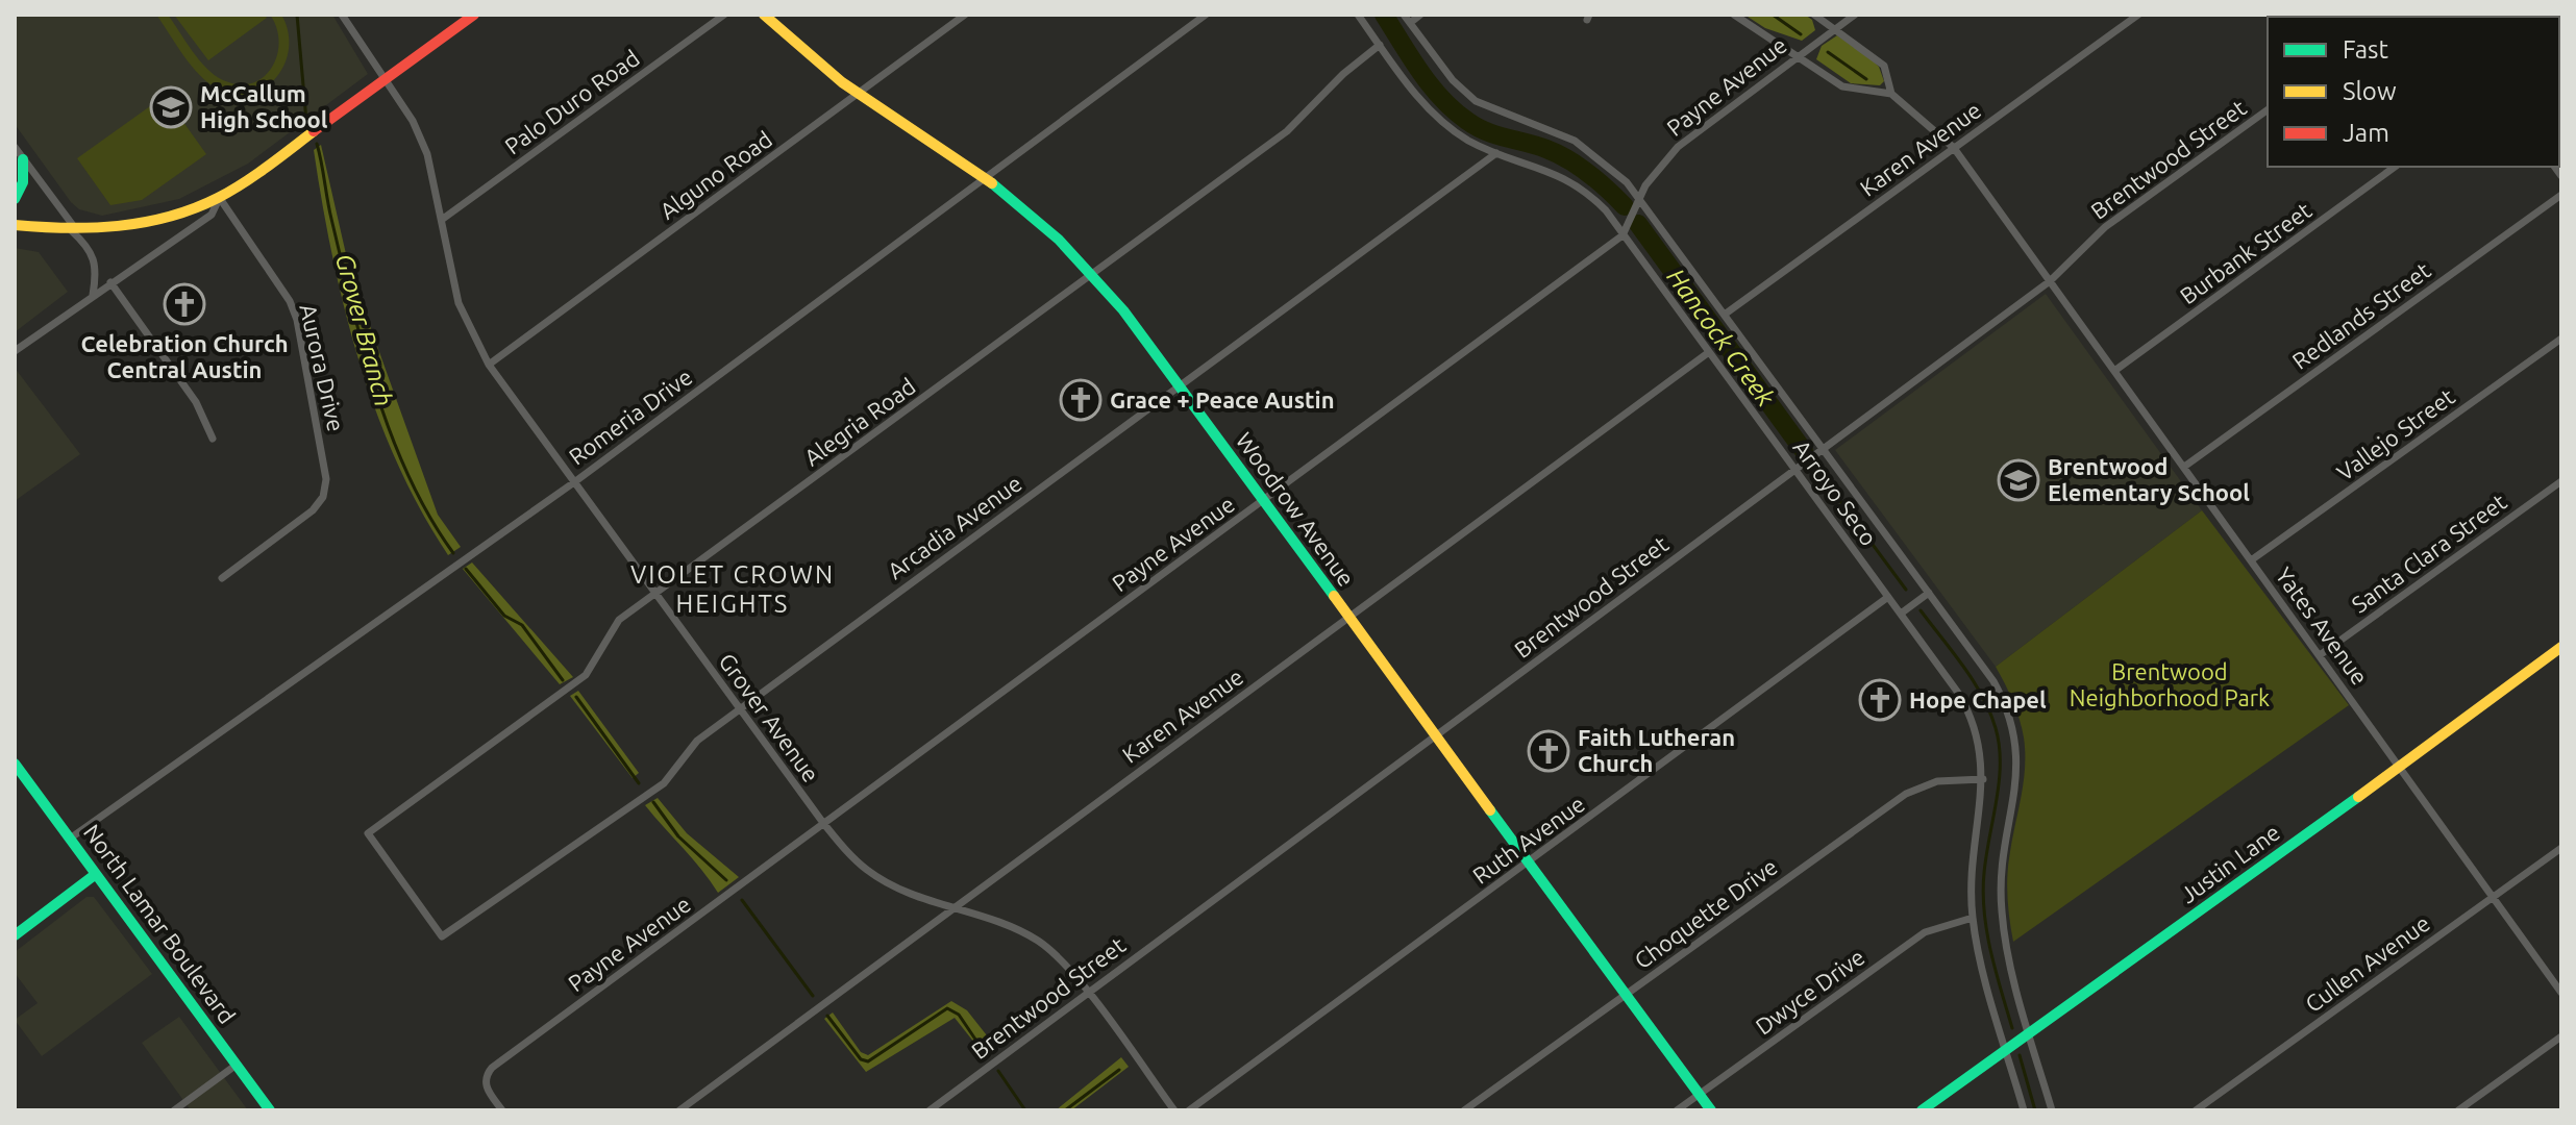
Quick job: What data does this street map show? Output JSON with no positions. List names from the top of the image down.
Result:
{
  "streets": {
    "street": [
      "Payne Avenue",
      "Palo Duro Road",
      "Karen Avenue",
      "Brentwood Street",
      "Alguno Road",
      "Burbank Street",
      "Redlands Street",
      "Aurora Drive",
      "Romeria Drive",
      "Alegria Road",
      "Vallejo Street",
      "Arroyo Seco",
      "Woodrow Avenue",
      "Arcadia Avenue",
      "Santa Clara Street",
      "Yates Avenue",
      "Grover Avenue",
      "Ruth Avenue",
      "Justin Lane",
      "Choquette Drive",
      "North Lamar Boulevard",
      "Cullen Avenue",
      "Dwyce Drive"
    ]
  },
  "crossings": [
    ["Payne Avenue", "Arroyo Seco"],
    ["Payne Avenue", "Woodrow Avenue"],
    ["Payne Avenue", "Grover Avenue"],
    ["Palo Duro Road", "Grover Avenue"],
    ["Karen Avenue", "Arroyo Seco"],
    ["Karen Avenue", "Woodrow Avenue"],
    ["Karen Avenue", "Yates Avenue"],
    ["Karen Avenue", "Grover Avenue"],
    ["Brentwood Street", "Arroyo Seco"],
    ["Brentwood Street", "Woodrow Avenue"],
    ["Brentwood Street", "Yates Avenue"],
    ["Brentwood Street", "Grover Avenue"],
    ["Alguno Road", "Woodrow Avenue"],
    ["Alguno Road", "Grover Avenue"],
    ["Burbank Street", "Yates Avenue"],
    ["Redlands Street", "Yates Avenue"],
    ["Romeria Drive", "Woodrow Avenue"],
    ["Romeria Drive", "Grover Avenue"],
    ["Romeria Drive", "North Lamar Boulevard"],
    ["Alegria Road", "Arroyo Seco"],
    ["Alegria Road", "Woodrow Avenue"],
    ["Alegria Road", "Arcadia Avenue"],
    ["Alegria Road", "Grover Avenue"],
    ["Vallejo Street", "Yates Avenue"],
    ["Arroyo Seco", "Arcadia Avenue"],
    ["Arroyo Seco", "Ruth Avenue"],
    ["Arroyo Seco", "Justin Lane"],
    ["Arroyo Seco", "Choquette Drive"],
    ["Arroyo Seco", "Dwyce Drive"],
    ["Woodrow Avenue", "Arcadia Avenue"],
    ["Woodrow Avenue", "Ruth Avenue"],
    ["Woodrow Avenue", "Choquette Drive"],
    ["Woodrow Avenue", "Dwyce Drive"],
    ["Arcadia Avenue", "Grover Avenue"],
    ["Santa Clara Street", "Yates Avenue"],
    ["Yates Avenue", "Justin Lane"],
    ["Yates Avenue", "Cullen Avenue"]
  ],
  "districts": ["VIOLET CROWN HEIGHTS"],
  "water": ["Grover Branch", "Hancock Creek"],
  "parks": ["Brentwood Neighborhood Park"],
  "places": {
    "school or university": ["McCallum High School", "Brentwood Elementary School"],
    "church": [
      "Celebration Church Central Austin",
      "Grace + Peace Austin",
      "Hope Chapel",
      "Faith Lutheran Church"
    ]
  },
  "legend": ["Fast", "Slow", "Jam"]
}
